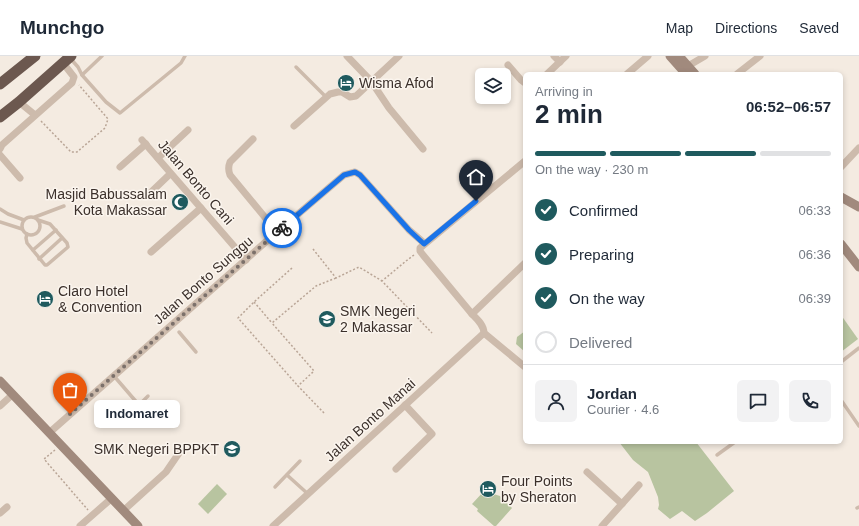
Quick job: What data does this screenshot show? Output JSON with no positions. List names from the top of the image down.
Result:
{
  "streets": {
    "street": ["Jalan Bonto Cani", "Jalan Bonto Sunggu", "Jalan Bonto Manai"]
  },
  "crossings": [
    ["Jalan Bonto Cani", "Jalan Bonto Sunggu"]
  ],
  "places": {
    "hotel": ["Wisma Afod", "Claro Hotel & Convention", "Four Points by Sheraton"],
    "mosque": ["Masjid Babussalam Kota Makassar"],
    "school or university": ["SMK Negeri 2 Makassar", "SMK Negeri BPPKT"],
    "other": ["Indomaret"]
  },
  "page": {
    "header": "Munchgo",
    "nav": ["Map", "Directions", "Saved"],
    "heading": ["2 min", "Arriving in", "06:52–06:57"],
    "panel": ["Jordan", "Courier · 4.6"],
    "bar": "On the way · 230 m",
    "list": [
      ["Confirmed", "06:33"],
      ["Preparing", "06:36"],
      ["On the way", "06:39"],
      "Delivered"
    ],
    "bubble": "Indomaret"
  }
}
